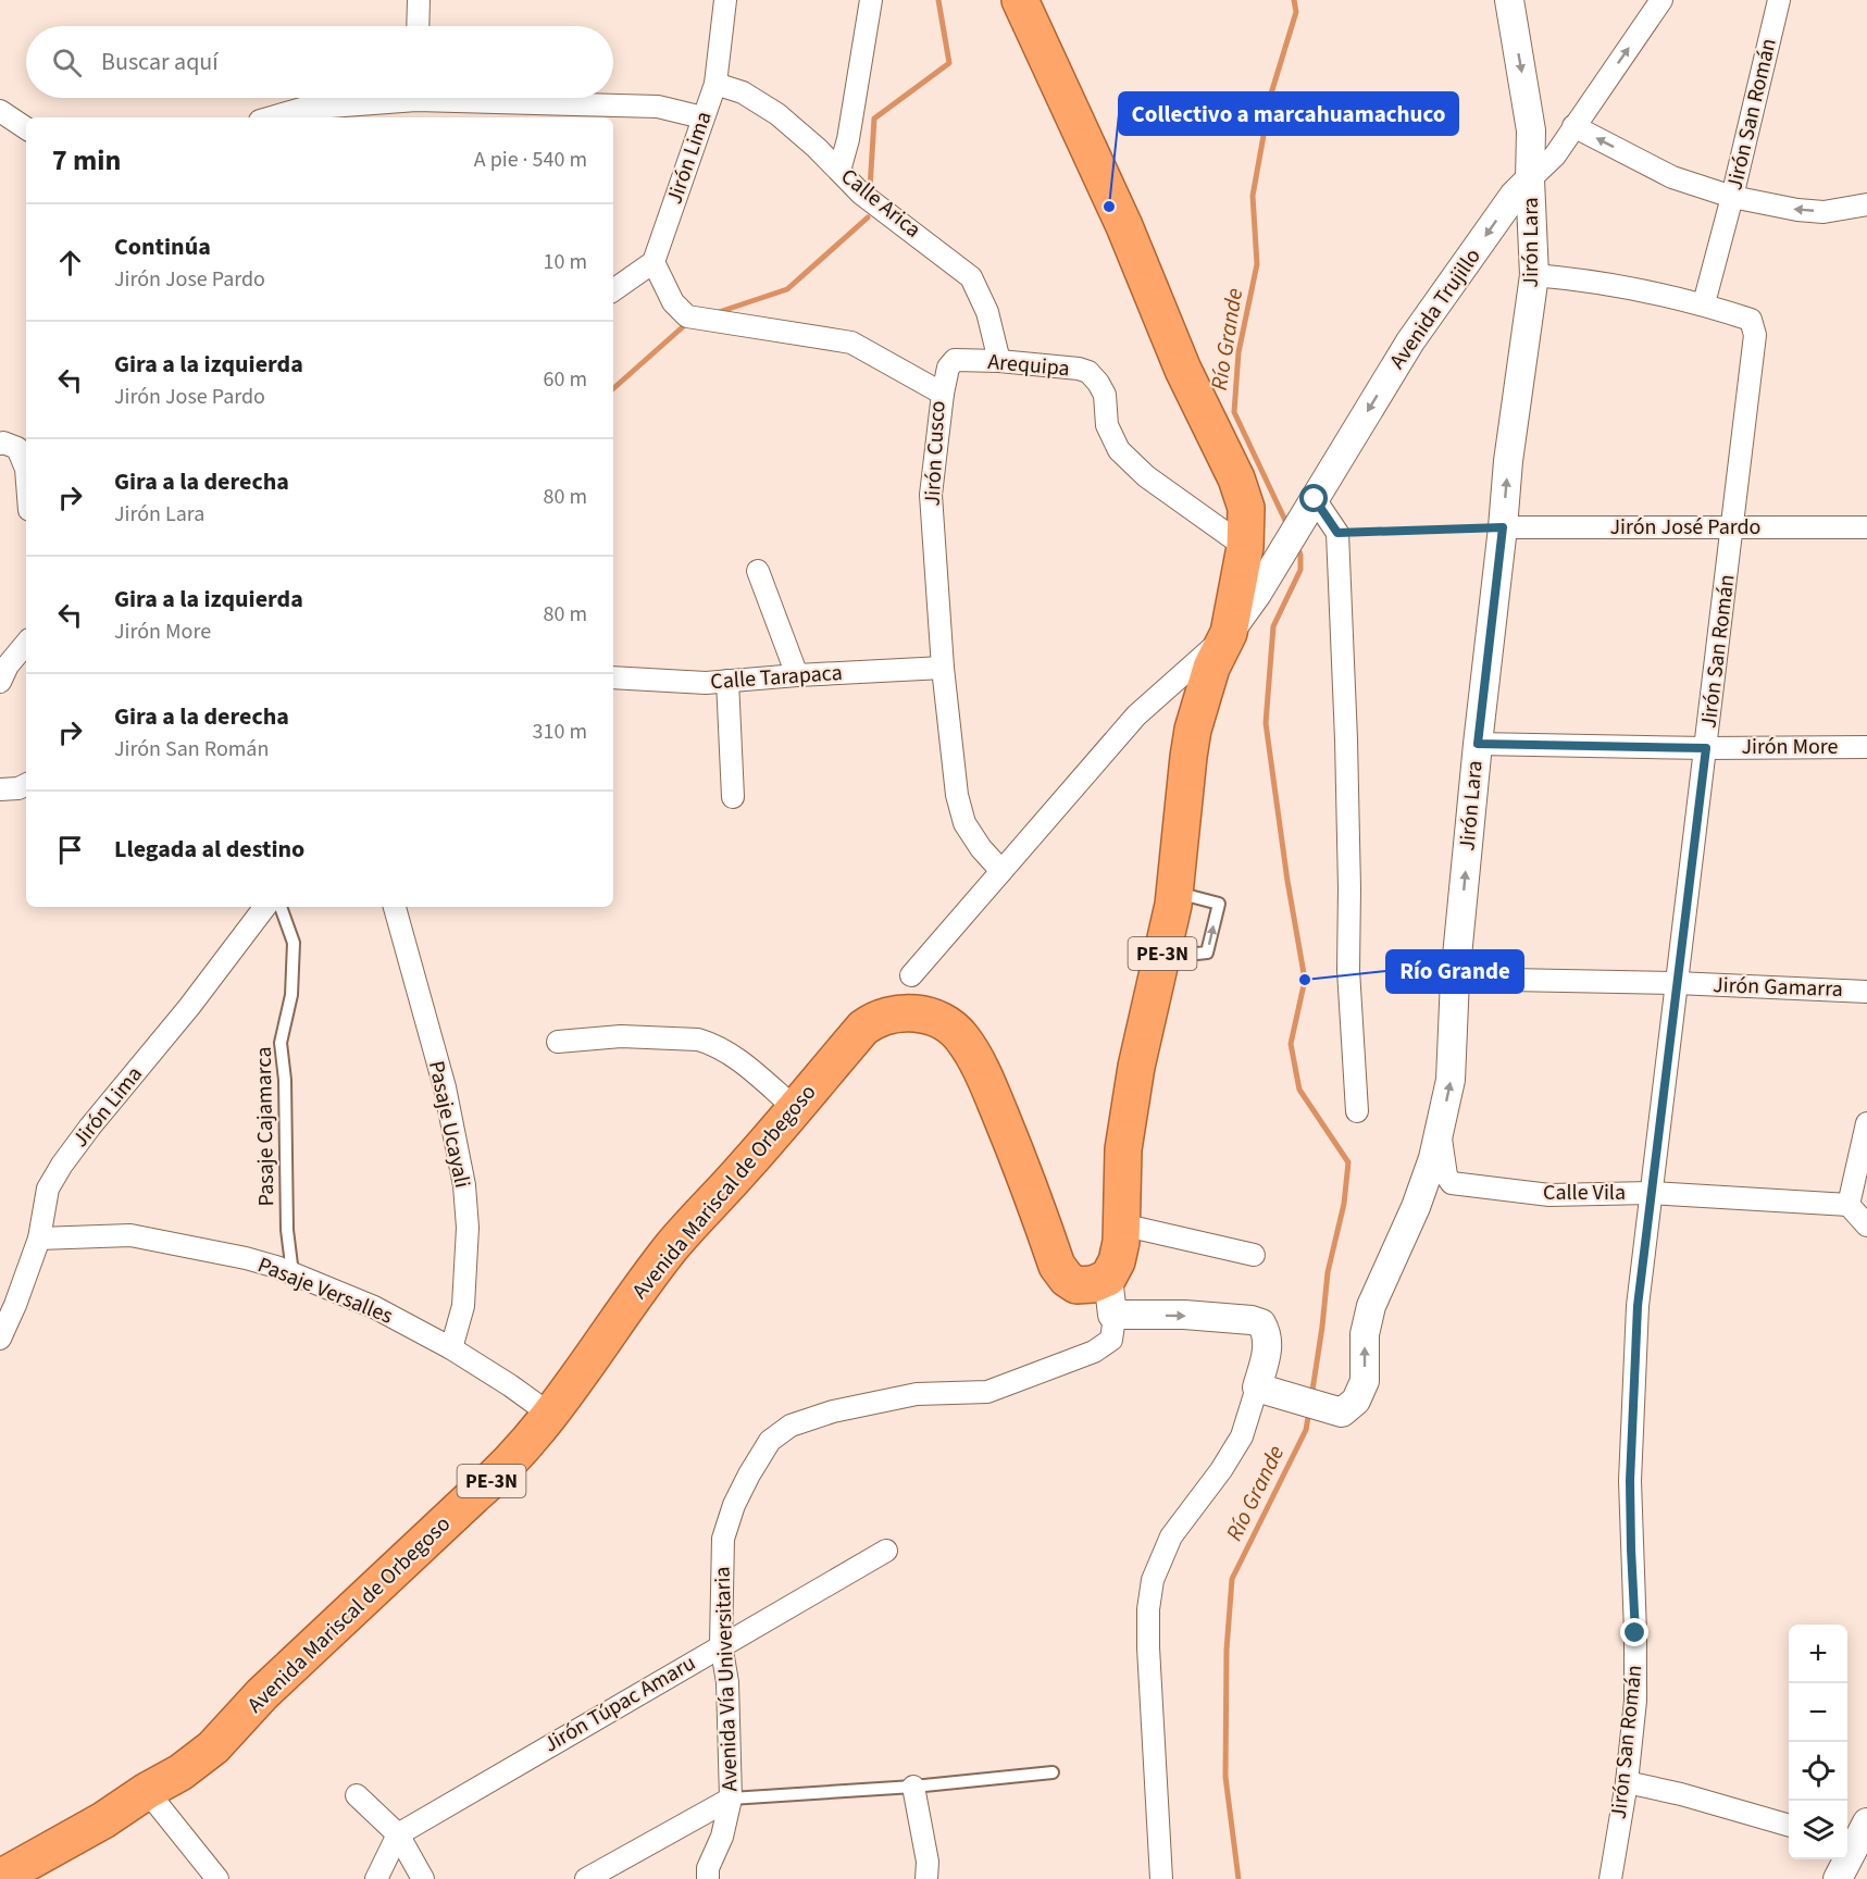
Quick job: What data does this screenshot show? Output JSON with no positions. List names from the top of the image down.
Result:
{
  "streets": {
    "highway": ["PE-3N", "Avenida Mariscal de Orbegoso"],
    "street": [
      "Jirón San Román",
      "Jirón Lima",
      "Calle Arica",
      "Jirón Lara",
      "Avenida Trujillo",
      "Arequipa",
      "Jirón Cusco",
      "Jirón José Pardo",
      "Calle Tarapaca",
      "Jirón More",
      "Jirón Gamarra",
      "Pasaje Ucayali",
      "Calle Vila",
      "Pasaje Versalles",
      "Avenida Vía Universitaria",
      "Jirón Túpac Amaru"
    ],
    "lane": ["Pasaje Cajamarca"]
  },
  "crossings": [
    ["Jirón San Román", "Jirón José Pardo"],
    ["Jirón San Román", "Jirón More"],
    ["Jirón San Román", "Jirón Gamarra"],
    ["Jirón San Román", "Calle Vila"],
    ["Jirón Lima", "Calle Arica"],
    ["Jirón Lima", "Jirón Cusco"],
    ["Jirón Lima", "Pasaje Versalles"],
    ["Calle Arica", "Arequipa"],
    ["Jirón Lara", "Avenida Trujillo"],
    ["Jirón Lara", "Jirón José Pardo"],
    ["Jirón Lara", "Jirón More"],
    ["Jirón Lara", "Jirón Gamarra"],
    ["Jirón Lara", "Calle Vila"],
    ["Avenida Trujillo", "PE-3N"],
    ["Arequipa", "Jirón Cusco"],
    ["Jirón Cusco", "Calle Tarapaca"],
    ["PE-3N", "Avenida Mariscal de Orbegoso"],
    ["PE-3N", "Avenida Vía Universitaria"],
    ["Pasaje Ucayali", "Pasaje Versalles"],
    ["Pasaje Cajamarca", "Pasaje Versalles"],
    ["Avenida Mariscal de Orbegoso", "Pasaje Versalles"],
    ["Avenida Mariscal de Orbegoso", "Avenida Vía Universitaria"],
    ["Avenida Vía Universitaria", "Jirón Túpac Amaru"]
  ],
  "water": ["Río Grande"],
  "places": ["Collectivo a marcahuamachuco", "Río Grande"],
  "page": {
    "search": "Buscar aquí",
    "heading": ["7 min", "A pie · 540 m"],
    "list": [
      ["Continúa", "Jirón Jose Pardo", "10 m"],
      ["Gira a la izquierda", "Jirón Jose Pardo", "60 m"],
      ["Gira a la derecha", "Jirón Lara", "80 m"],
      ["Gira a la izquierda", "Jirón More", "80 m"],
      ["Gira a la derecha", "Jirón San Román", "310 m"],
      "Llegada al destino"
    ],
    "map_buttons": ["+", "−"]
  }
}
